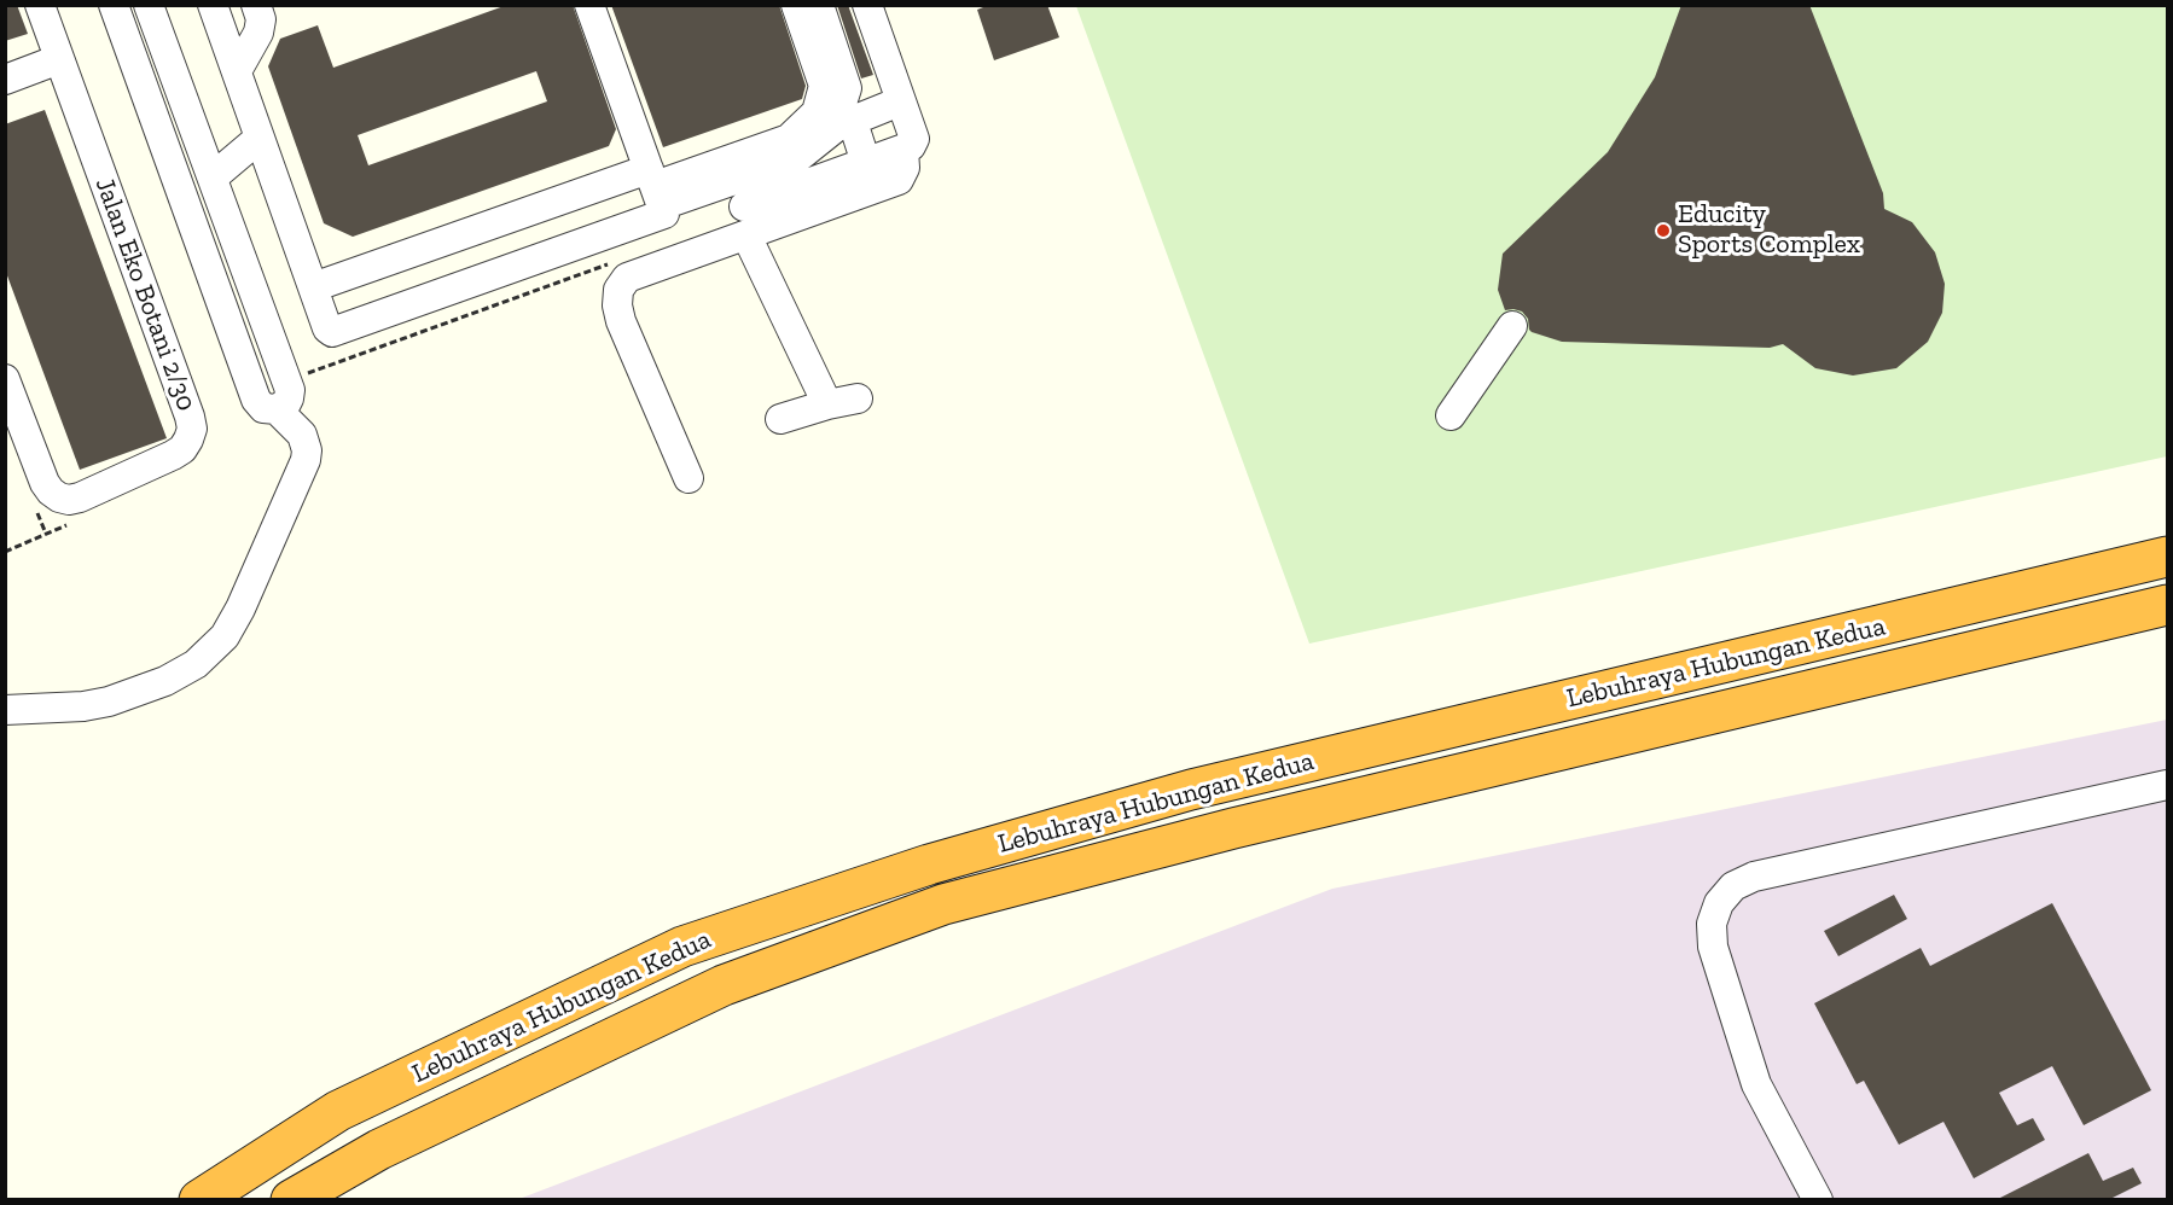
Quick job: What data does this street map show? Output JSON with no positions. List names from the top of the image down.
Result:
{
  "streets": {
    "highway": ["Lebuhraya Hubungan Kedua"],
    "street": ["Jalan Eko Botani 2/30"]
  },
  "places": ["Educity Sports Complex"]
}
